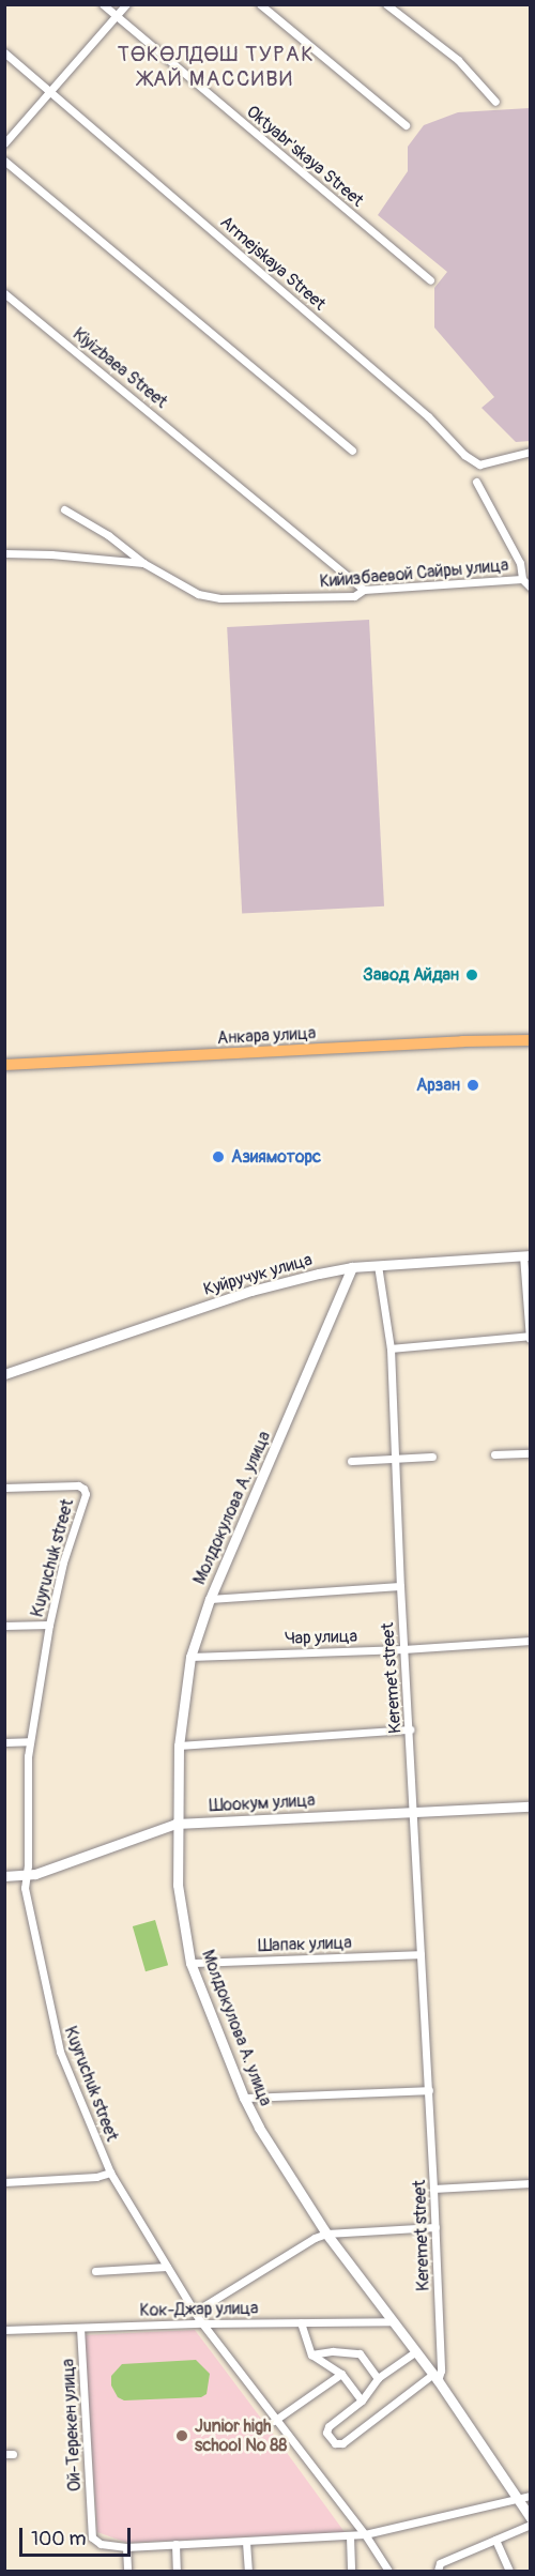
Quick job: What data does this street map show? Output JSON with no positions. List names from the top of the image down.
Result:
{
  "streets": {
    "main road": ["Анкара улица"],
    "street": [
      "Oktyabr'skaya Street",
      "Armejskaya Street",
      "Kiyizbaea Street",
      "Кийизбаевой Сайры улица",
      "Куйручук улица",
      "Молдокулова А. улица",
      "Kuyruchuk street",
      "Чар улица",
      "Keremet street",
      "Шоокум улица",
      "Шапак улица",
      "Кок-Джар улица",
      "Ой-Терекен улица"
    ]
  },
  "crossings": [
    ["Kiyizbaea Street", "Кийизбаевой Сайры улица"],
    ["Куйручук улица", "Молдокулова А. улица"],
    ["Куйручук улица", "Keremet street"],
    ["Молдокулова А. улица", "Чар улица"],
    ["Молдокулова А. улица", "Keremet street"],
    ["Молдокулова А. улица", "Шоокум улица"],
    ["Молдокулова А. улица", "Шапак улица"],
    ["Молдокулова А. улица", "Кок-Джар улица"],
    ["Kuyruchuk street", "Шоокум улица"],
    ["Kuyruchuk street", "Кок-Джар улица"],
    ["Чар улица", "Keremet street"],
    ["Keremet street", "Шоокум улица"],
    ["Keremet street", "Шапак улица"],
    ["Кок-Джар улица", "Ой-Терекен улица"]
  ],
  "districts": ["ТӨКӨЛДӨШ ТУРАК ЖАЙ МАССИВИ"],
  "places": [
    "Завод Айдан",
    "Арзан",
    "Азиямоторс",
    "Junior high school № 88"
  ],
  "scale_bar": "100 m"
}
